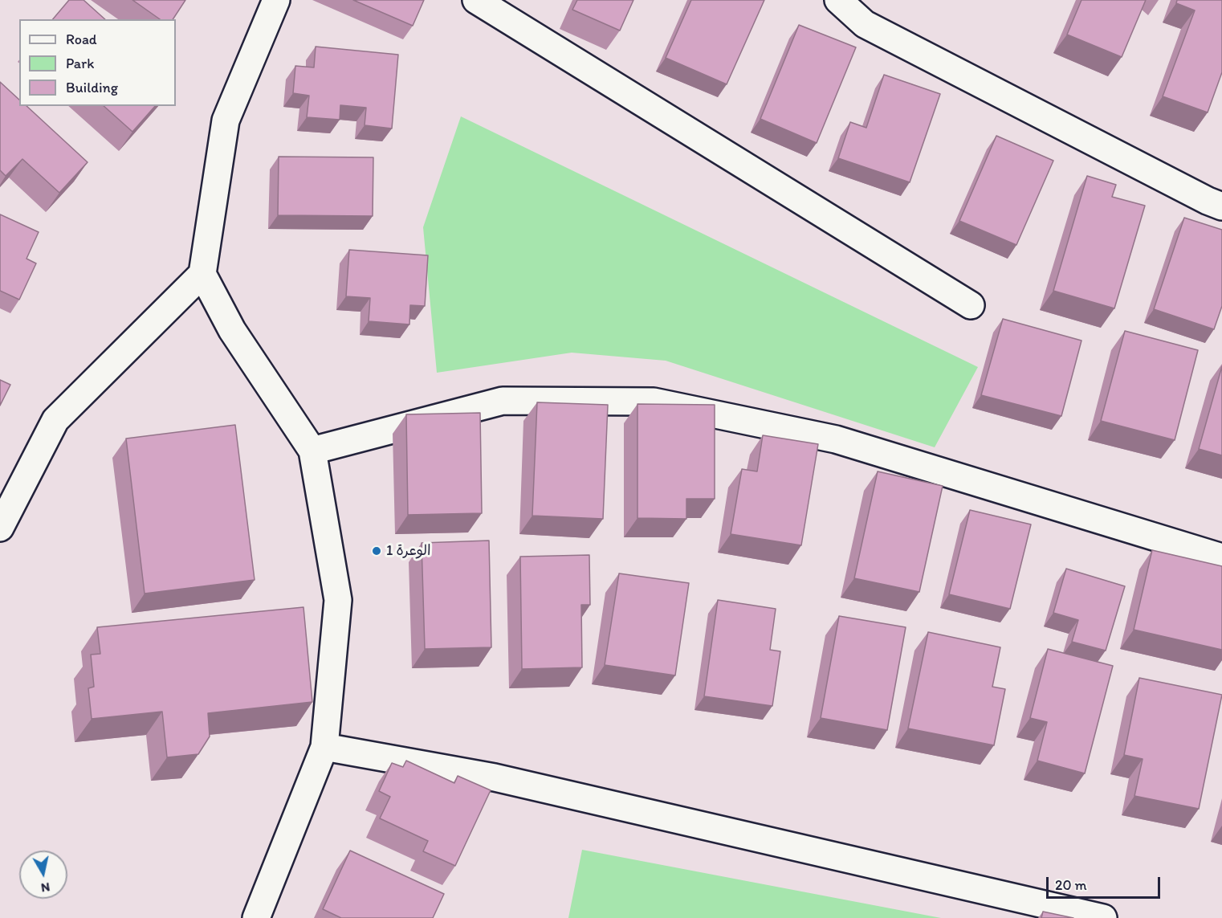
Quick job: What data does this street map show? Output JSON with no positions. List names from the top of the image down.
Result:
{
  "places": ["الوعرة 1"],
  "legend": ["Road", "Park", "Building"],
  "scale_bar": "20 m",
  "north": "bottom"
}
